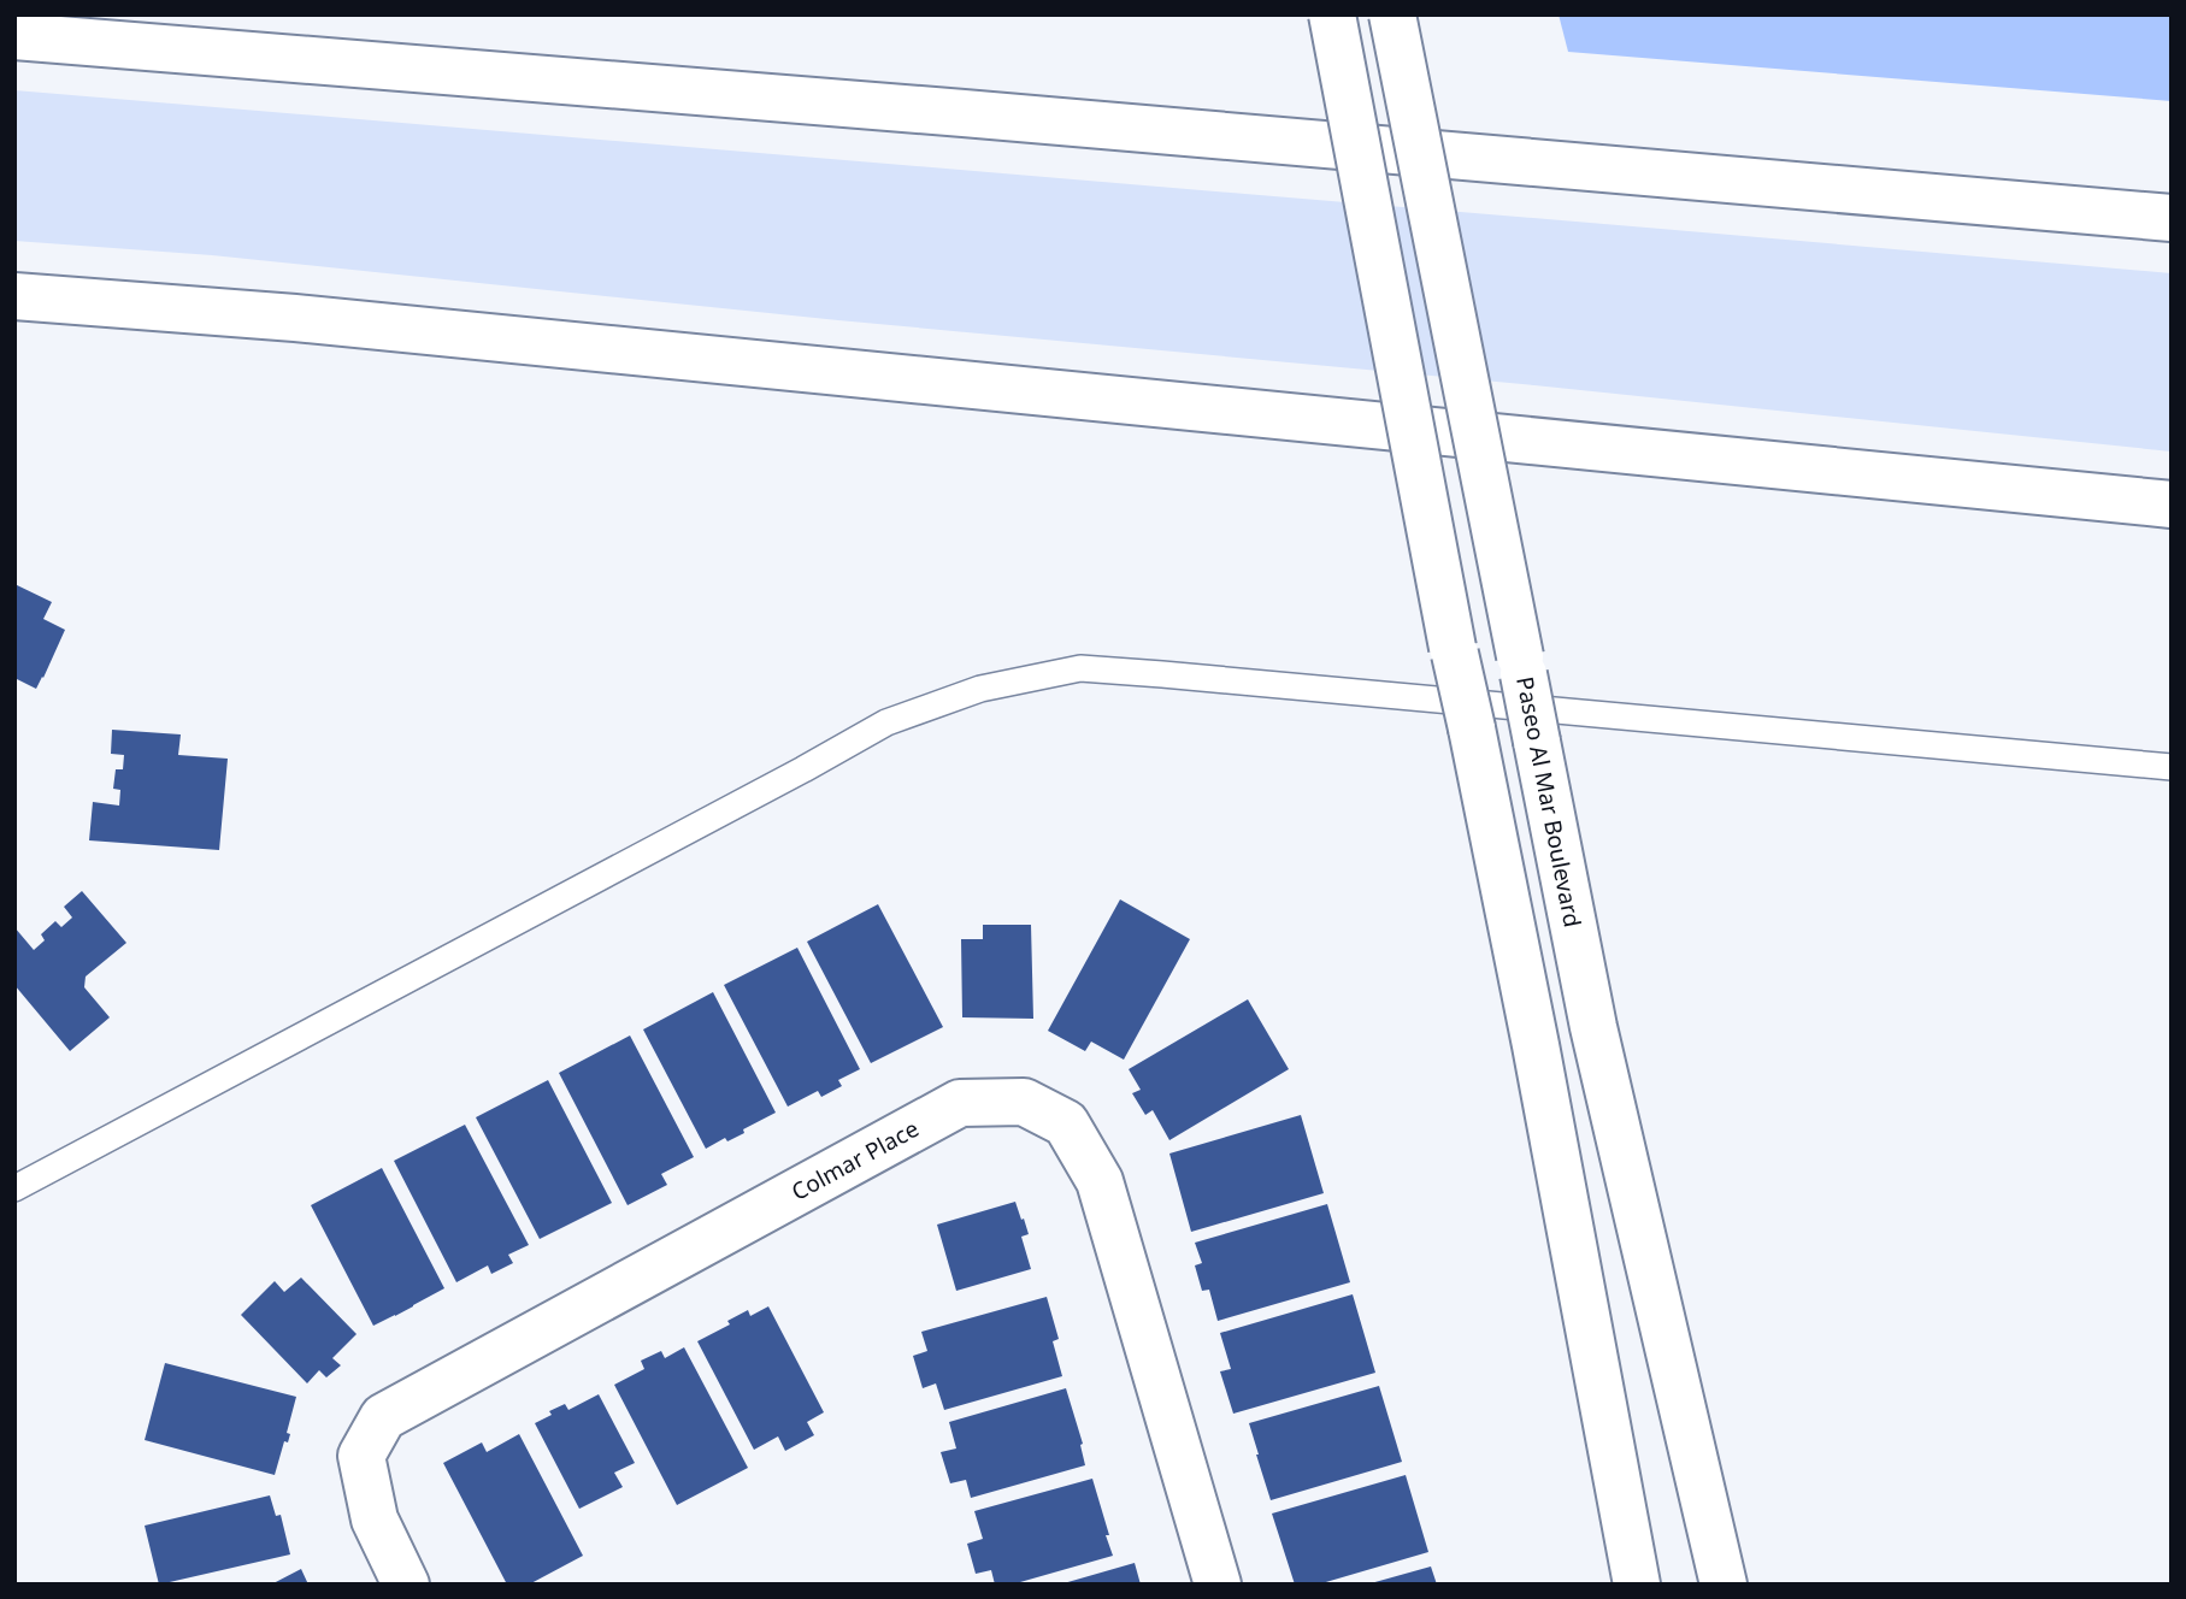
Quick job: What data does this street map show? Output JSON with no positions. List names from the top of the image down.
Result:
{
  "streets": {
    "main road": ["Paseo Al Mar Boulevard", "Colmar Place"]
  }
}
